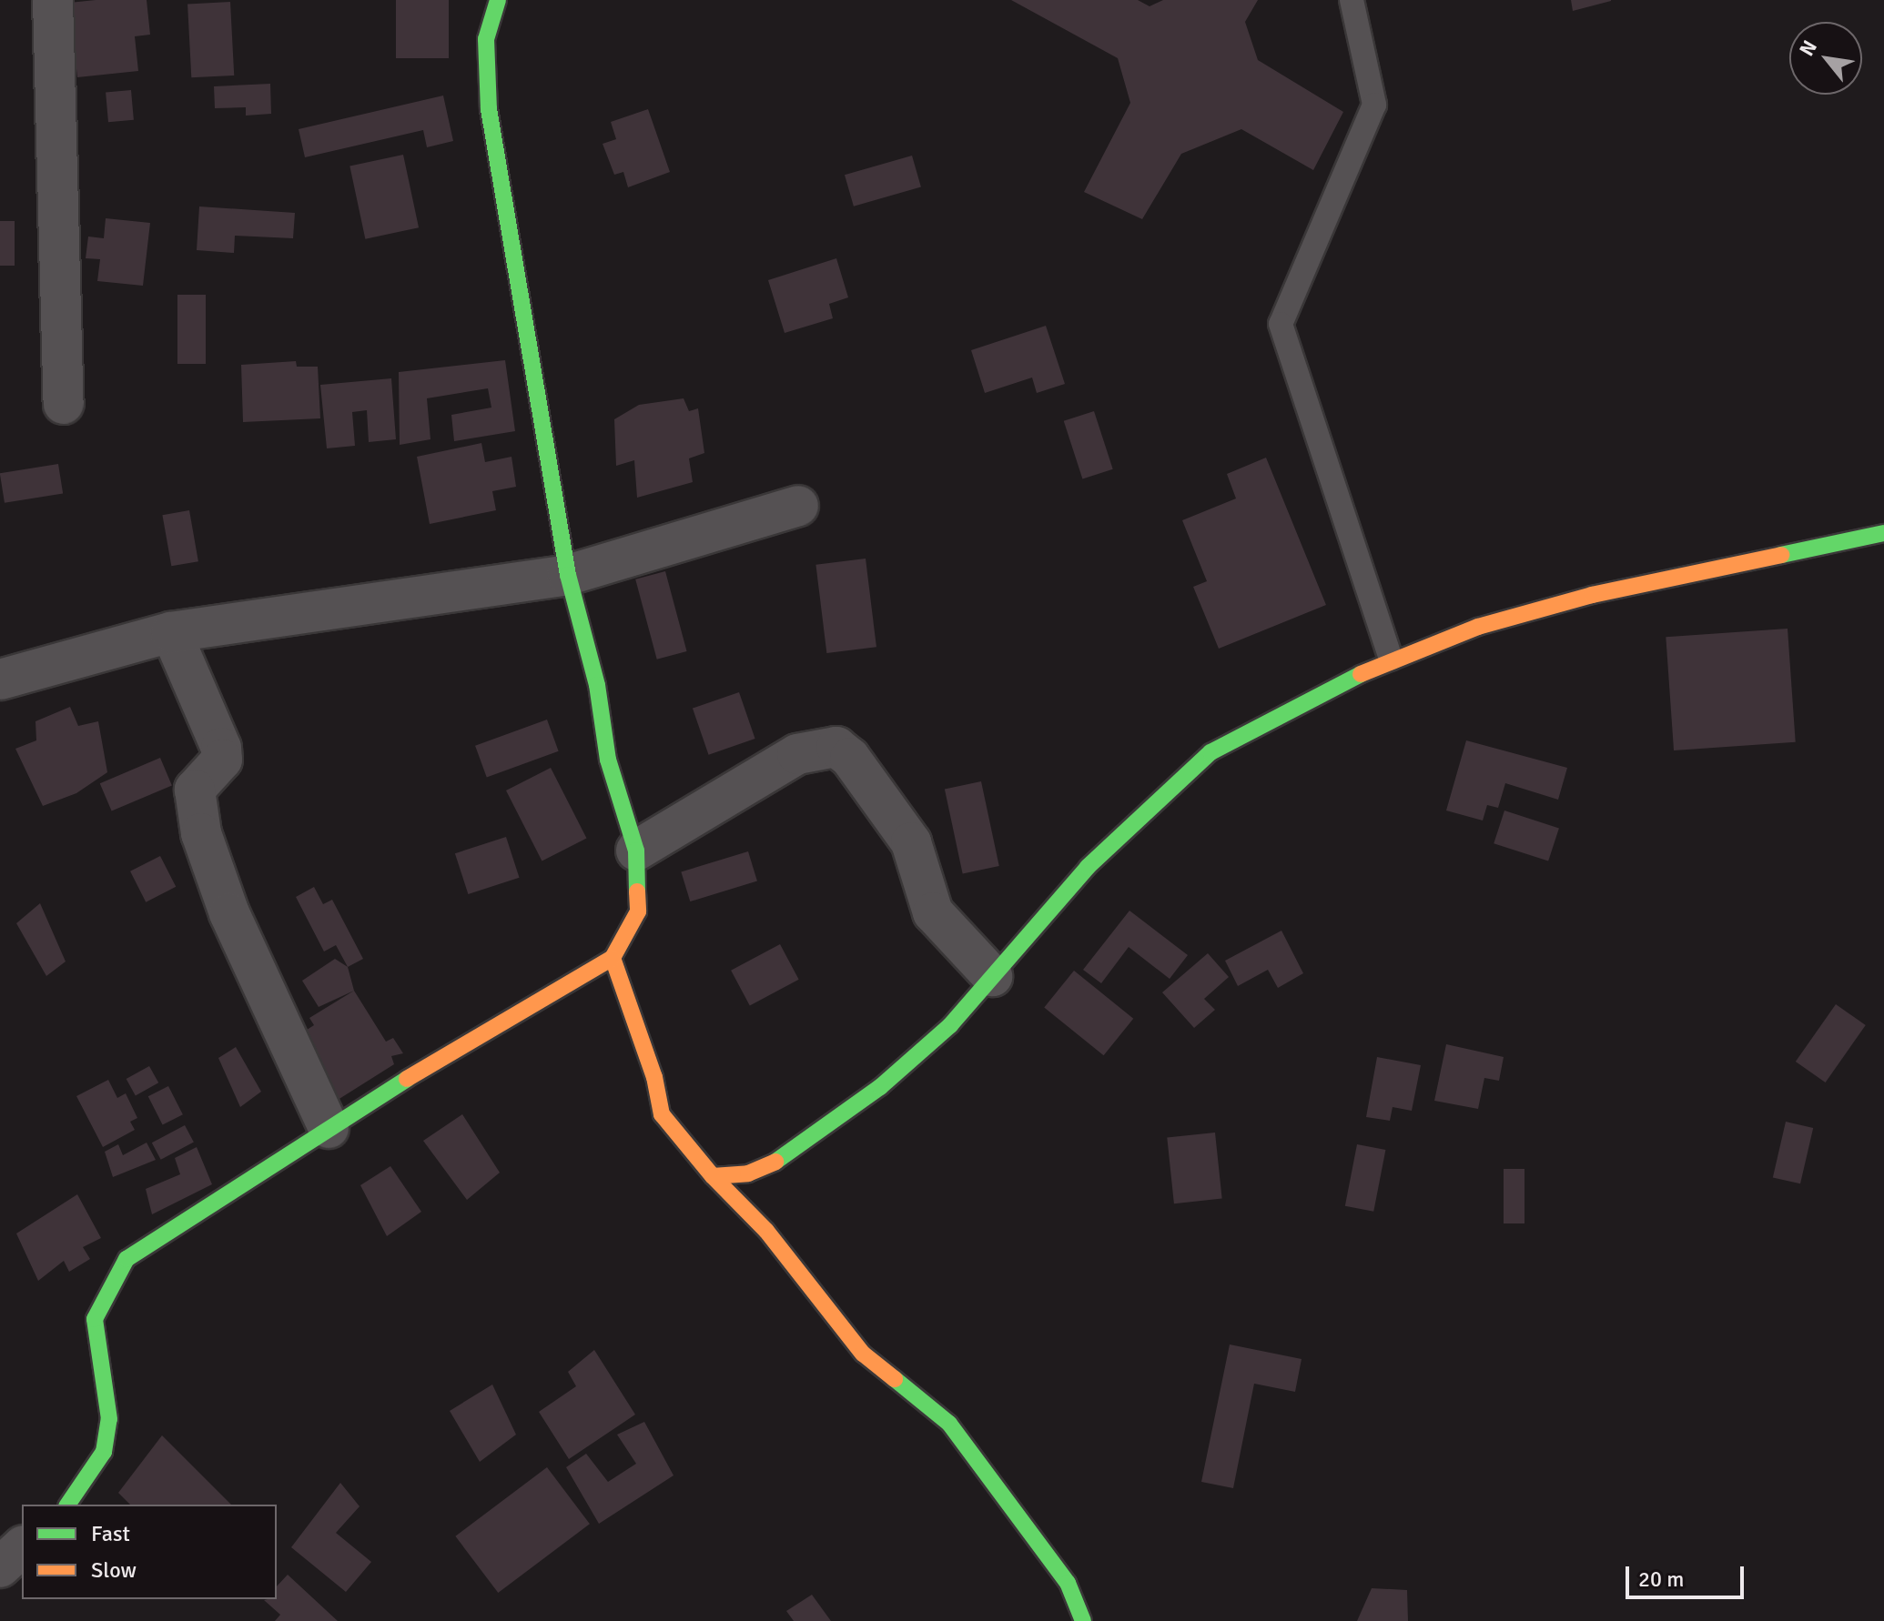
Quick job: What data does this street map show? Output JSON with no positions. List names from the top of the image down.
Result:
{
  "legend": ["Fast", "Slow"],
  "scale_bar": "20 m",
  "north": "top left"
}
